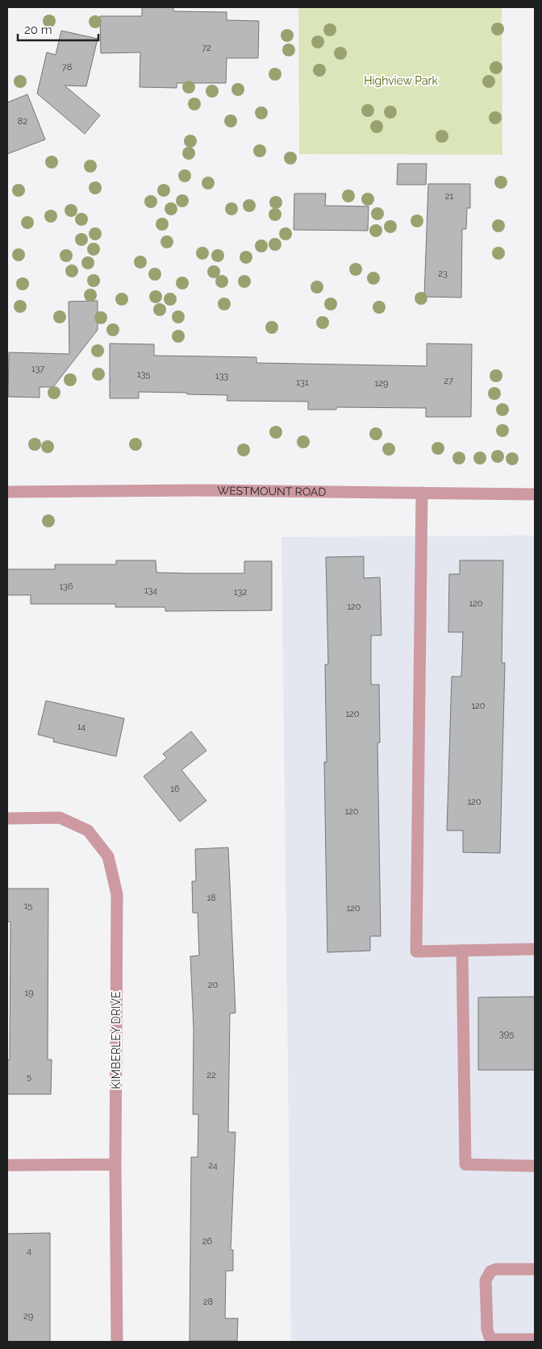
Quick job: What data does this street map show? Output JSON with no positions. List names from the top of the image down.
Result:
{
  "streets": {
    "street": ["WESTMOUNT ROAD", "KIMBERLEY DRIVE"]
  },
  "parks": ["Highview Park"],
  "house_numbers": [
    "72",
    "78",
    "82",
    "21",
    "23",
    "137",
    "135",
    "133",
    "27",
    "131",
    "129",
    "136",
    "134",
    "132",
    "120",
    "120",
    "120",
    "120",
    "14",
    "16",
    "120",
    "120",
    "18",
    "15",
    "120",
    "20",
    "19",
    "395",
    "22",
    "5",
    "24",
    "26",
    "4",
    "28",
    "29"
  ],
  "scale_bar": "20 m"
}
